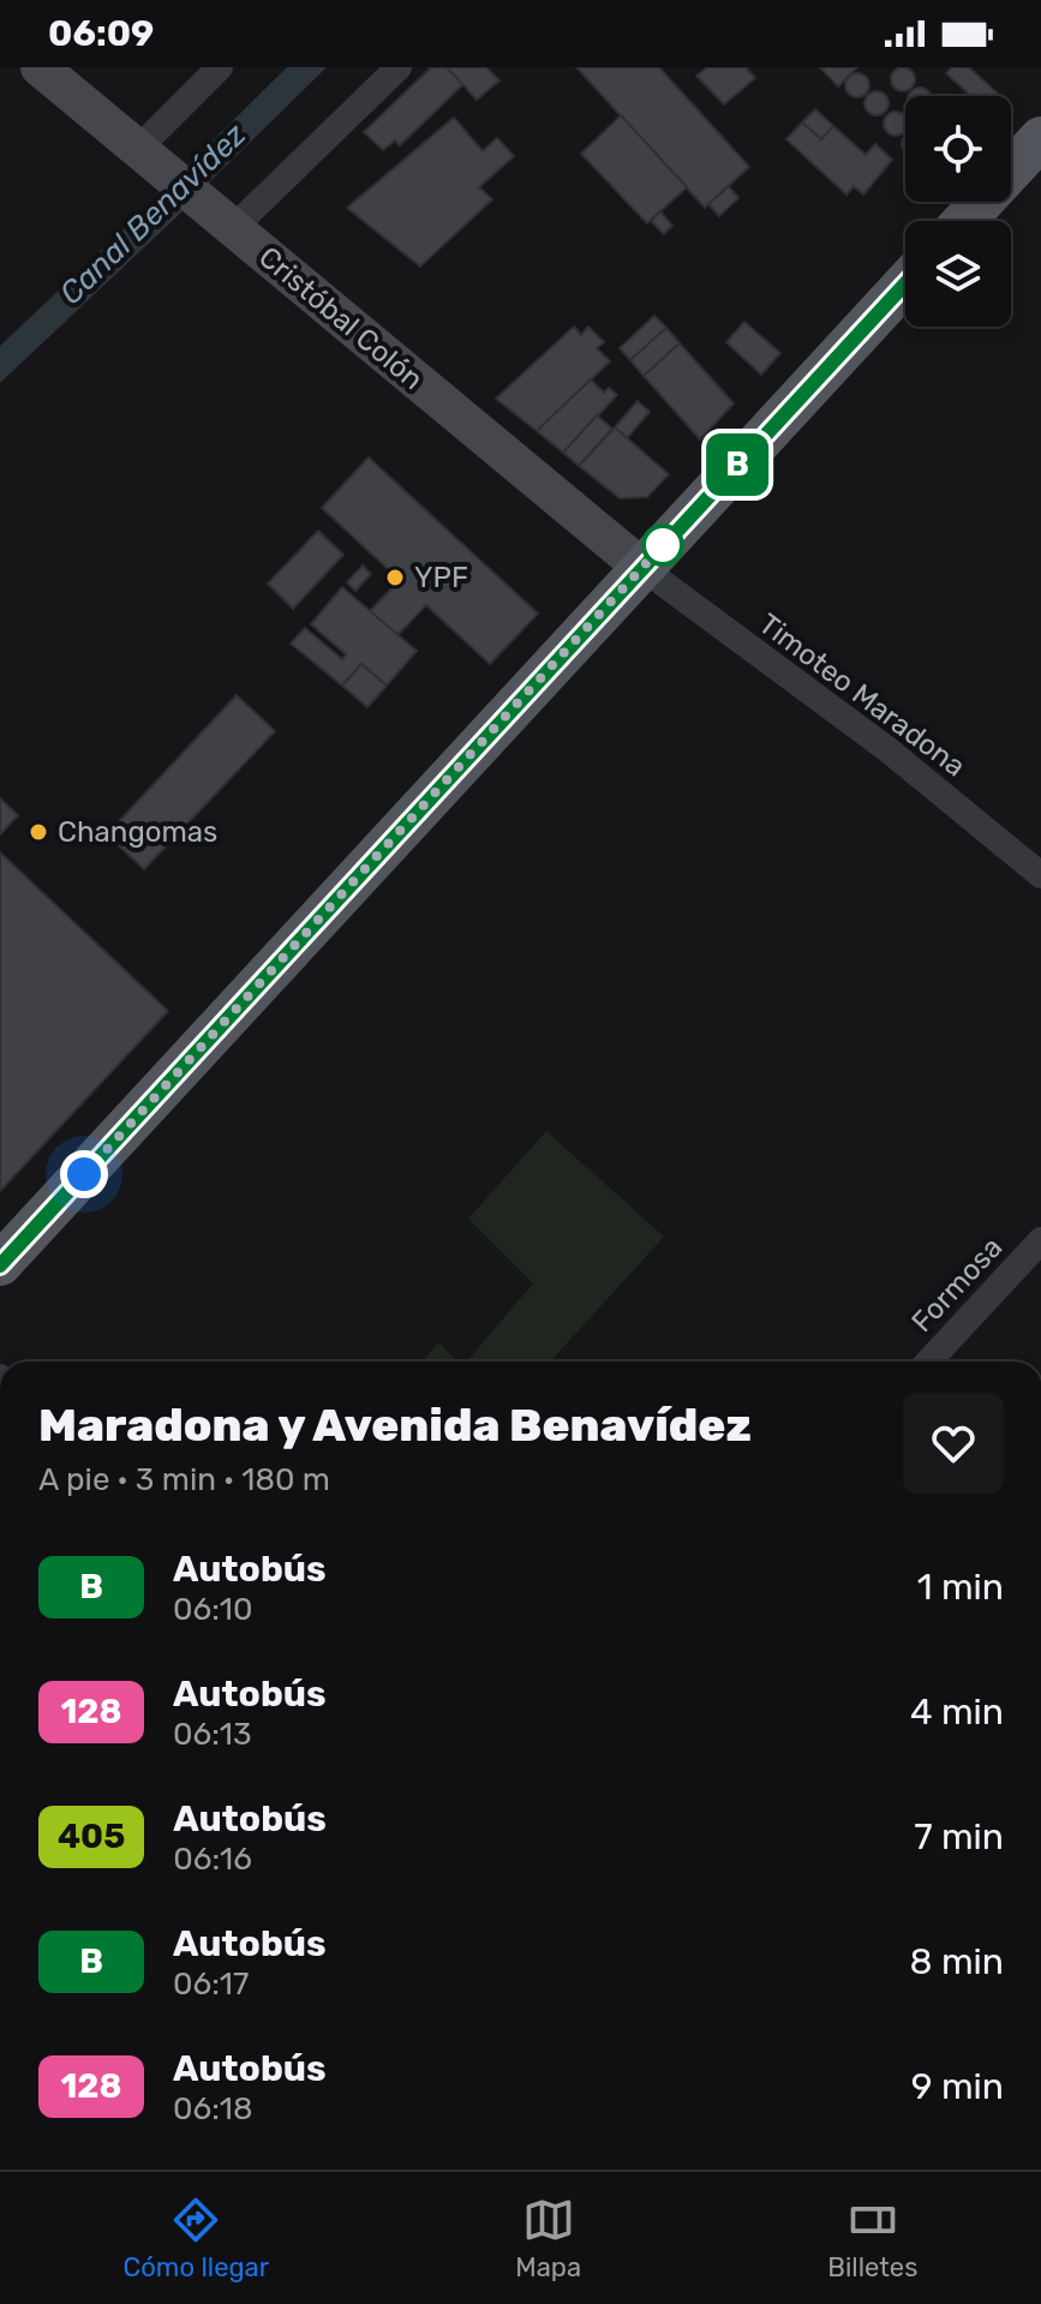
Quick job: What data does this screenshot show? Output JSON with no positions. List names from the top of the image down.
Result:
{
  "streets": {
    "street": ["Cristóbal Colón", "Timoteo Maradona", "Formosa"]
  },
  "crossings": [
    ["Cristóbal Colón", "Timoteo Maradona"]
  ],
  "water": ["Canal Benavídez"],
  "places": ["YPF", "Changomas"],
  "lines": ["bus line B"],
  "page": {
    "status": "06:09",
    "on_map": "B",
    "heading": ["Maradona y Avenida Benavídez", "A pie · 3 min · 180 m"],
    "list": [
      {
        "mark": "B",
        "name": "Autobús",
        "note": "06:10",
        "value": "1 min"
      },
      {
        "mark": "128",
        "name": "Autobús",
        "note": "06:13",
        "value": "4 min"
      },
      {
        "mark": "405",
        "name": "Autobús",
        "note": "06:16",
        "value": "7 min"
      },
      {
        "mark": "B",
        "name": "Autobús",
        "note": "06:17",
        "value": "8 min"
      },
      {
        "mark": "128",
        "name": "Autobús",
        "note": "06:18",
        "value": "9 min"
      }
    ],
    "tabs": ["Cómo llegar", "Mapa", "Billetes"]
  }
}
